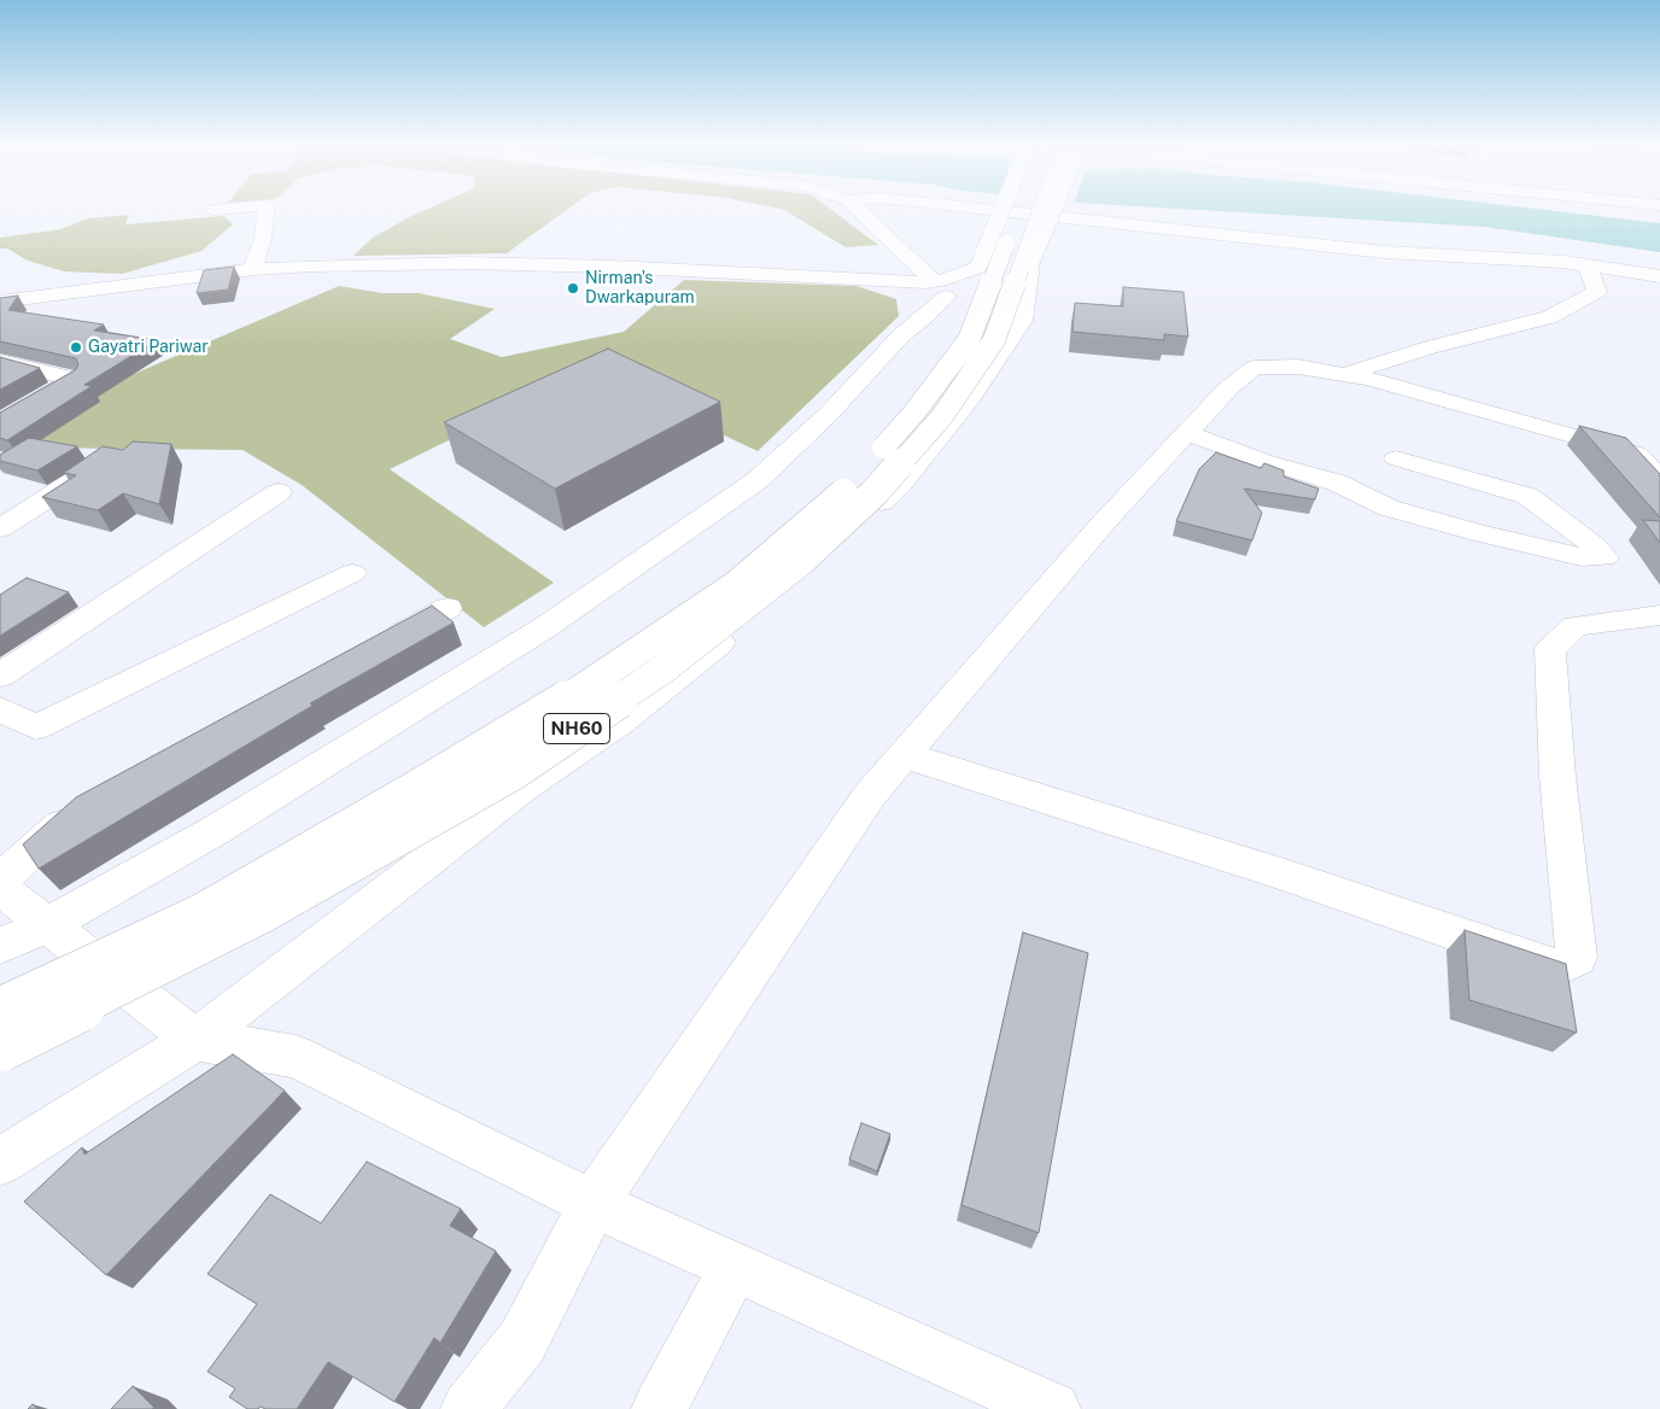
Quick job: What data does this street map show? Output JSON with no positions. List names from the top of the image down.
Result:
{
  "streets": {
    "main road": ["NH60"]
  },
  "places": ["Nirman's Dwarkapuram", "Gayatri Pariwar"]
}
